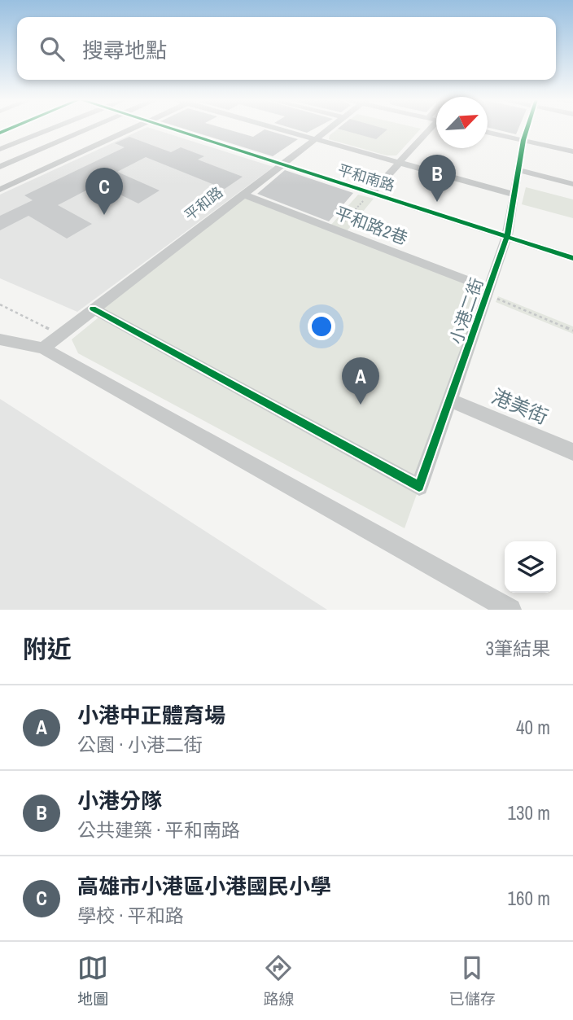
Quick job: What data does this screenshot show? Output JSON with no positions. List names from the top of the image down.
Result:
{
  "streets": {
    "street": [
      "平和南路",
      "平和路",
      "平和路2巷",
      "小港二街",
      "港美街"
    ]
  },
  "crossings": [
    ["平和南路", "平和路"],
    ["平和南路", "小港二街"],
    ["平和路", "平和路2巷"],
    ["平和路", "小港二街"],
    ["平和路2巷", "小港二街"],
    ["小港二街", "港美街"]
  ],
  "north": "top right",
  "page": {
    "search": "搜尋地點",
    "pins": ["B", "C", "A"],
    "heading": ["附近", "3筆結果"],
    "list": [
      {
        "mark": "A",
        "name": "小港中正體育場",
        "note": "公園 · 小港二街",
        "value": "40 m"
      },
      {
        "mark": "B",
        "name": "小港分隊",
        "note": "公共建築 · 平和南路",
        "value": "130 m"
      },
      {
        "mark": "C",
        "name": "高雄市小港區小港國民小學",
        "note": "學校 · 平和路",
        "value": "160 m"
      }
    ],
    "nav": ["地圖", "路線", "已儲存"]
  }
}
